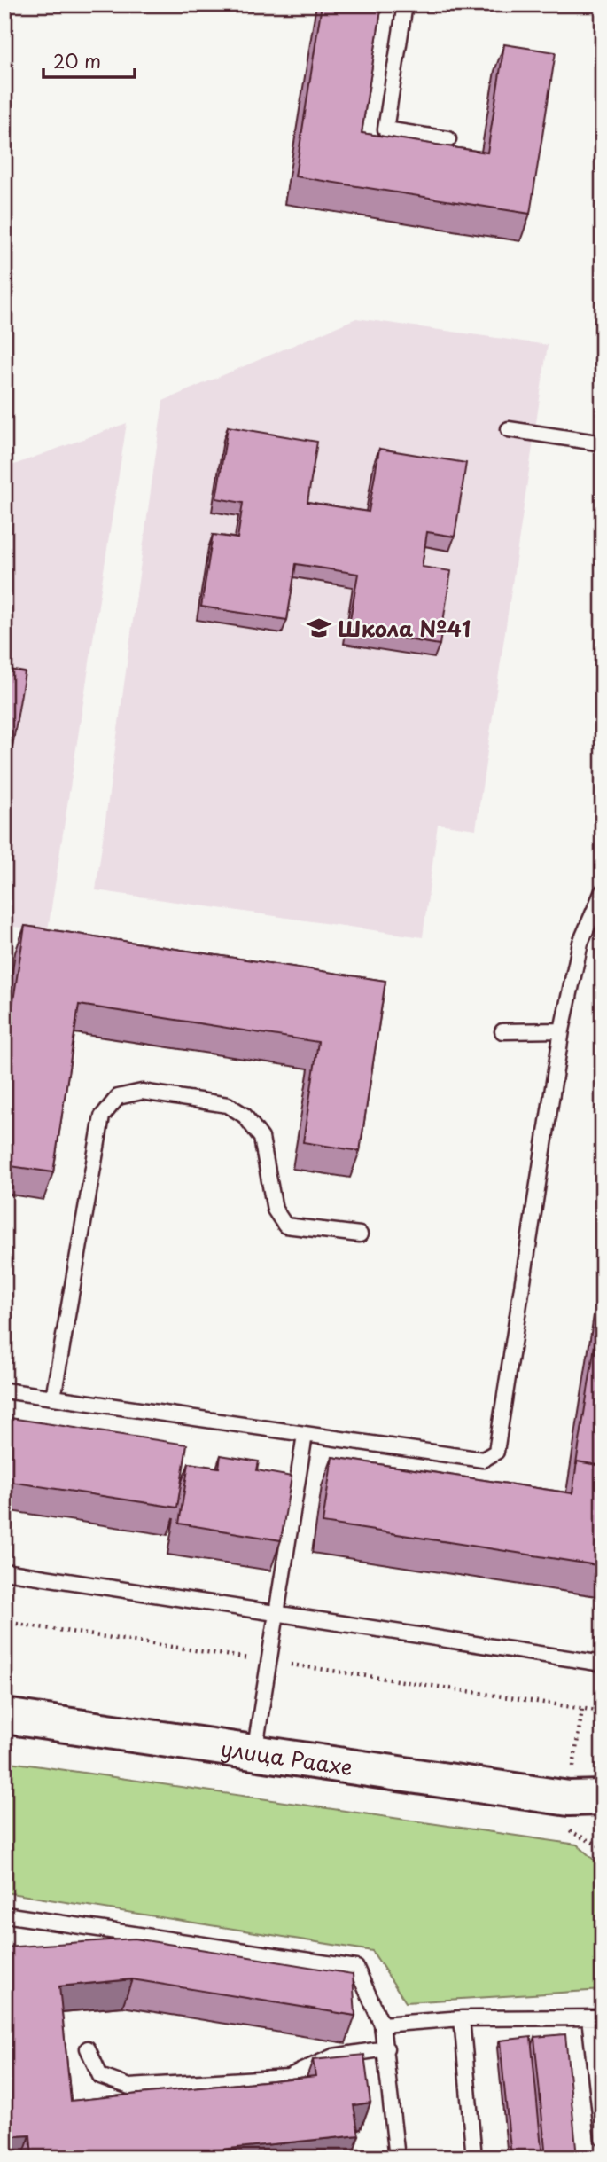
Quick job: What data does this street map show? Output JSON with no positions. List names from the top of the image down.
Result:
{
  "streets": {
    "main road": ["улица Раахе"]
  },
  "places": {
    "school or university": ["Школа №41"]
  },
  "scale_bar": "20 m"
}
